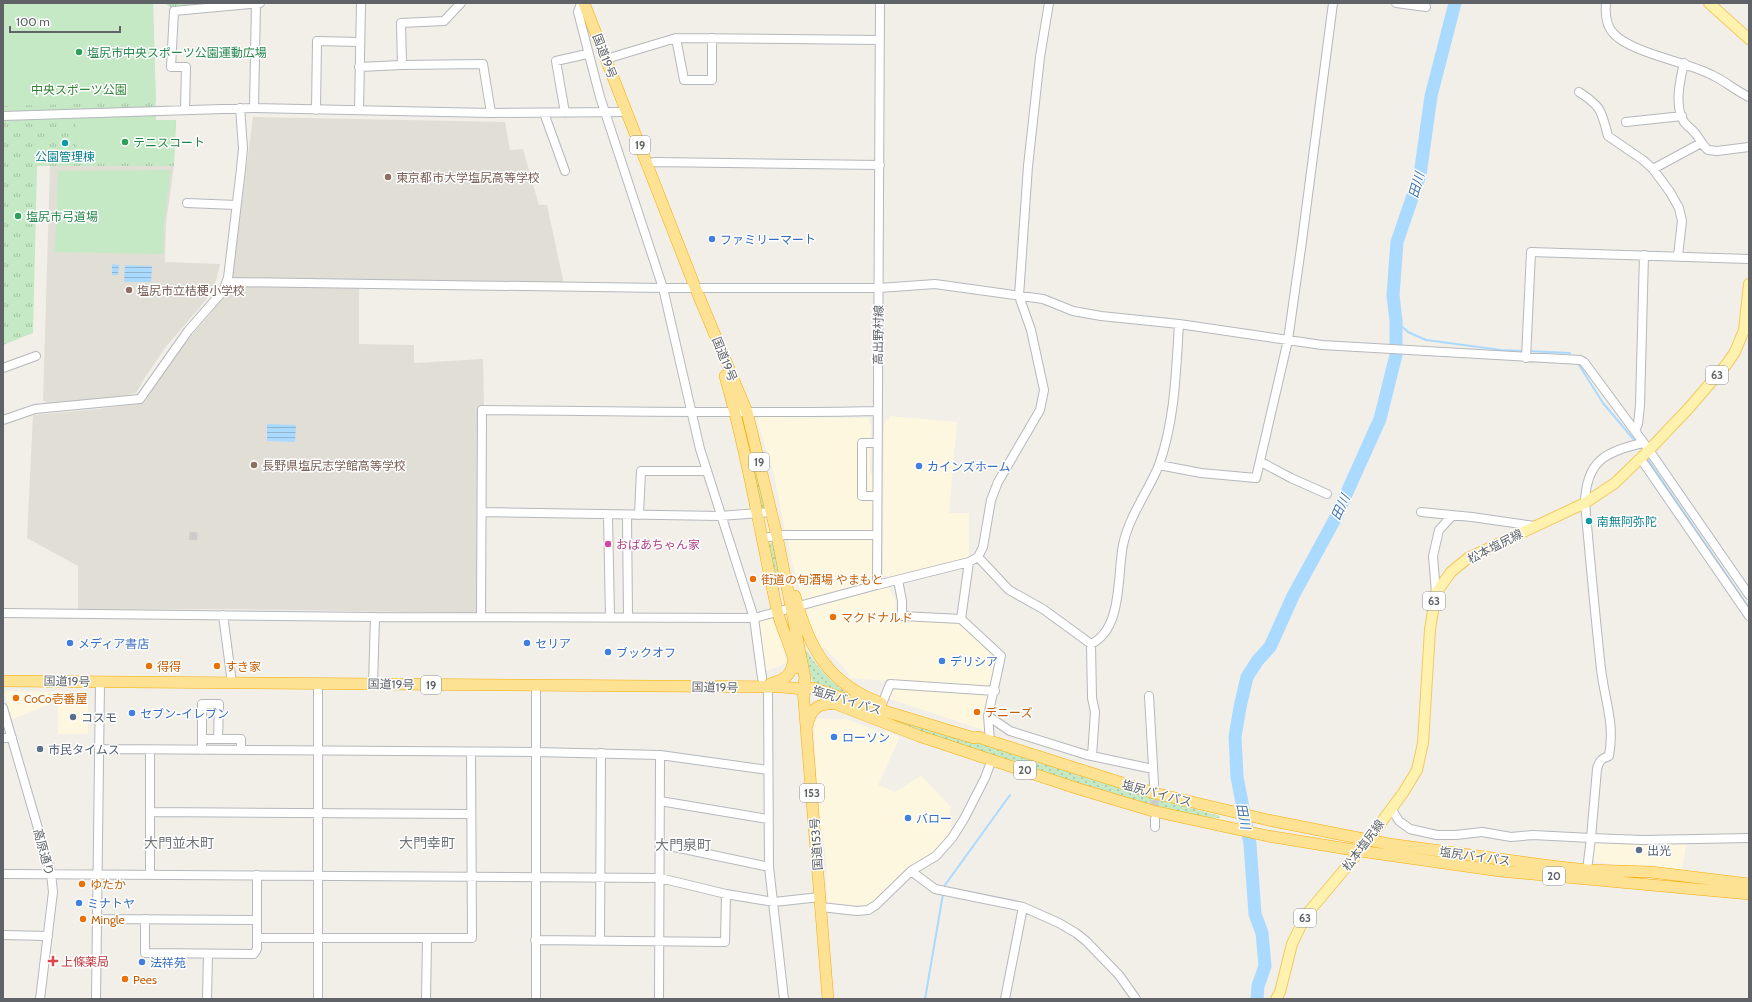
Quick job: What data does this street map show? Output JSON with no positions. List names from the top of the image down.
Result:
{
  "streets": {
    "highway": [
      "国道19号",
      "19",
      "塩尻バイパス",
      "20",
      "153",
      "国道153号"
    ],
    "main road": ["63", "松本塩尻線"],
    "street": ["高出野村線", "高原通り"]
  },
  "crossings": [
    ["国道19号", "塩尻バイパス"],
    ["国道19号", "国道153号"],
    ["松本塩尻線", "塩尻バイパス"],
    ["塩尻バイパス", "国道153号"]
  ],
  "districts": ["大門並木町", "大門幸町", "大門泉町"],
  "water": ["田川"],
  "parks": ["中央スポーツ公園"],
  "places": {
    "other": [
      "塩尻市中央スポーツ公園運動広場",
      "テニスコート",
      "公園管理棟",
      "東京都市大学塩尻高等学校",
      "塩尻市弓道場",
      "ファミリーマート",
      "塩尻市立桔梗小学校",
      "長野県塩尻志学館高等学校",
      "カインズホーム",
      "南無阿弥陀",
      "おばあちゃん家",
      "街道の旬酒場 やまもと",
      "マクドナルド",
      "メディア書店",
      "セリア",
      "ブックオフ",
      "デリシア",
      "得得",
      "すき家",
      "CoCo壱番屋",
      "デニーズ",
      "セブン-イレブン",
      "コスモ",
      "ローソン",
      "市民タイムス",
      "バロー",
      "出光",
      "ゆたか",
      "ミナトヤ",
      "Mingle",
      "法祥苑",
      "Pees"
    ],
    "health": ["上條薬局"]
  },
  "scale_bar": "100 m"
}
